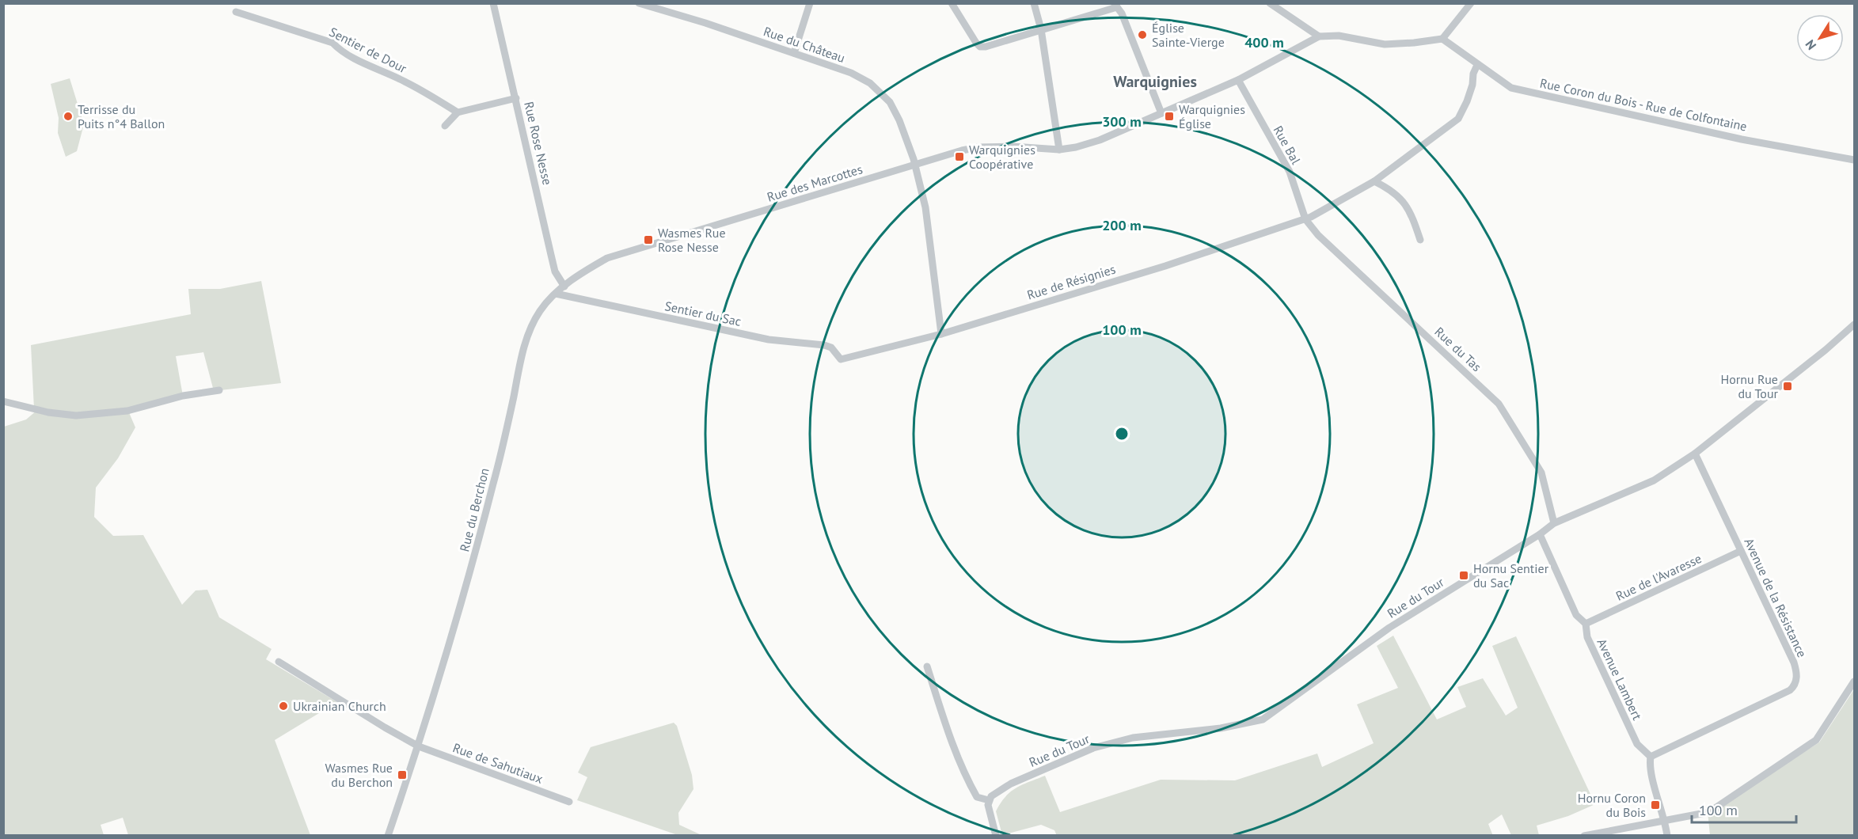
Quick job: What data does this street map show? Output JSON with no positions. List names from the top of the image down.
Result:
{
  "streets": {
    "street": [
      "Rue du Château",
      "Sentier de Dour",
      "Rue Coron du Bois - Rue de Colfontaine",
      "Rue Rose Nesse",
      "Rue Bal",
      "Rue des Marcottes",
      "Rue de Résignies",
      "Sentier du Sac",
      "Rue du Tas",
      "Rue du Berchon",
      "Rue de l'Avaresse",
      "Rue du Tour",
      "Avenue de la Résistance",
      "Avenue Lambert",
      "Rue de Sahutiaux"
    ]
  },
  "crossings": [
    ["Rue du Château", "Rue des Marcottes"],
    ["Rue Rose Nesse", "Rue des Marcottes"],
    ["Rue Rose Nesse", "Rue du Berchon"],
    ["Rue Bal", "Rue des Marcottes"],
    ["Rue Bal", "Rue de Résignies"],
    ["Rue Bal", "Rue du Tas"],
    ["Rue des Marcottes", "Rue du Berchon"],
    ["Rue de Résignies", "Sentier du Sac"],
    ["Rue de Résignies", "Rue du Tas"],
    ["Sentier du Sac", "Rue du Berchon"],
    ["Rue du Tas", "Rue du Tour"],
    ["Rue du Berchon", "Rue de Sahutiaux"],
    ["Rue de l'Avaresse", "Avenue de la Résistance"],
    ["Rue de l'Avaresse", "Avenue Lambert"],
    ["Rue du Tour", "Avenue de la Résistance"],
    ["Rue du Tour", "Avenue Lambert"],
    ["Avenue de la Résistance", "Avenue Lambert"]
  ],
  "districts": ["Warquignies"],
  "places": {
    "other": ["Église Sainte-Vierge", "Terrisse du Puits n°4 Ballon", "Ukrainian Church"],
    "transit": [
      "Warquignies Église",
      "Warquignies Coopérative",
      "Wasmes Rue Rose Nesse",
      "Hornu Rue du Tour",
      "Hornu Sentier du Sac",
      "Wasmes Rue du Berchon",
      "Hornu Coron du Bois"
    ]
  },
  "scale_bar": "100 m",
  "north": "bottom left",
  "rings": [
    "400 m",
    "300 m",
    "200 m",
    "100 m"
  ]
}
